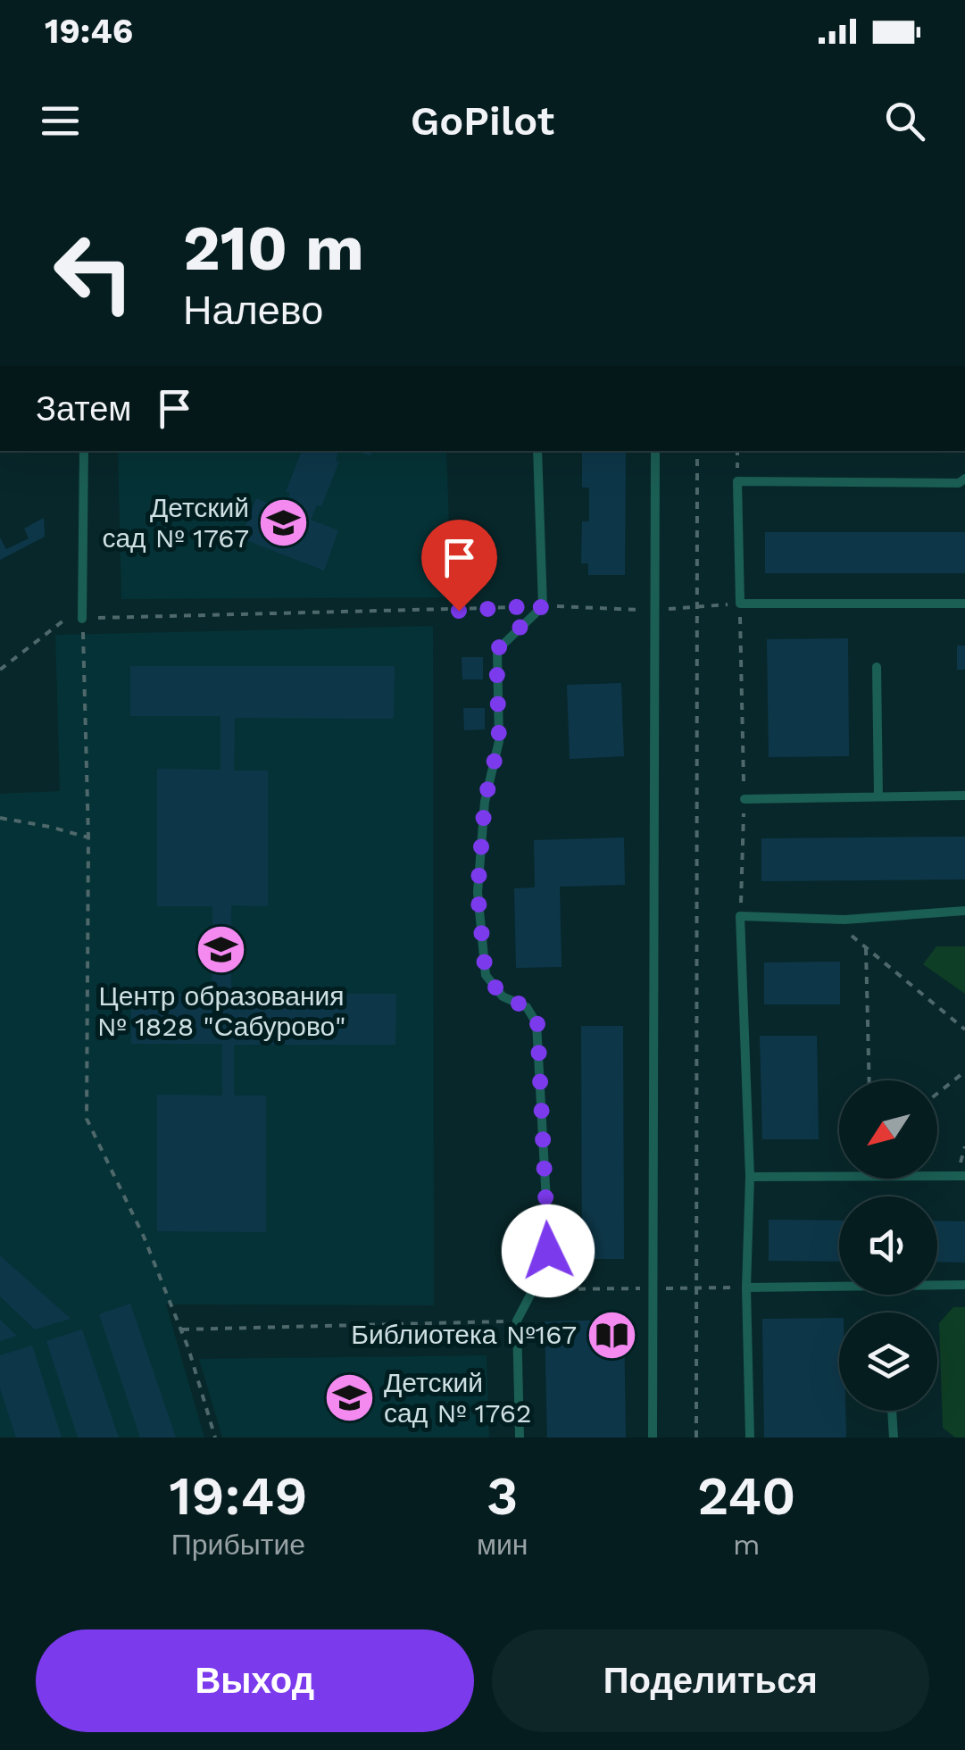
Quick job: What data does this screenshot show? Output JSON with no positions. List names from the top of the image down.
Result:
{
  "places": {
    "school or university": ["Детский сад № 1767", "Центр образования № 1828 \"Сабурово\"", "Детский сад № 1762"],
    "library": ["Библиотека №167"]
  },
  "north": "bottom left",
  "page": {
    "status": "19:46",
    "header": "GoPilot",
    "turn": ["210 m", "Налево"],
    "then": "Затем",
    "eta": [
      "19:49",
      "Прибытие",
      "3",
      "мин",
      "240",
      "m"
    ],
    "buttons": ["Выход", "Поделиться"]
  }
}
